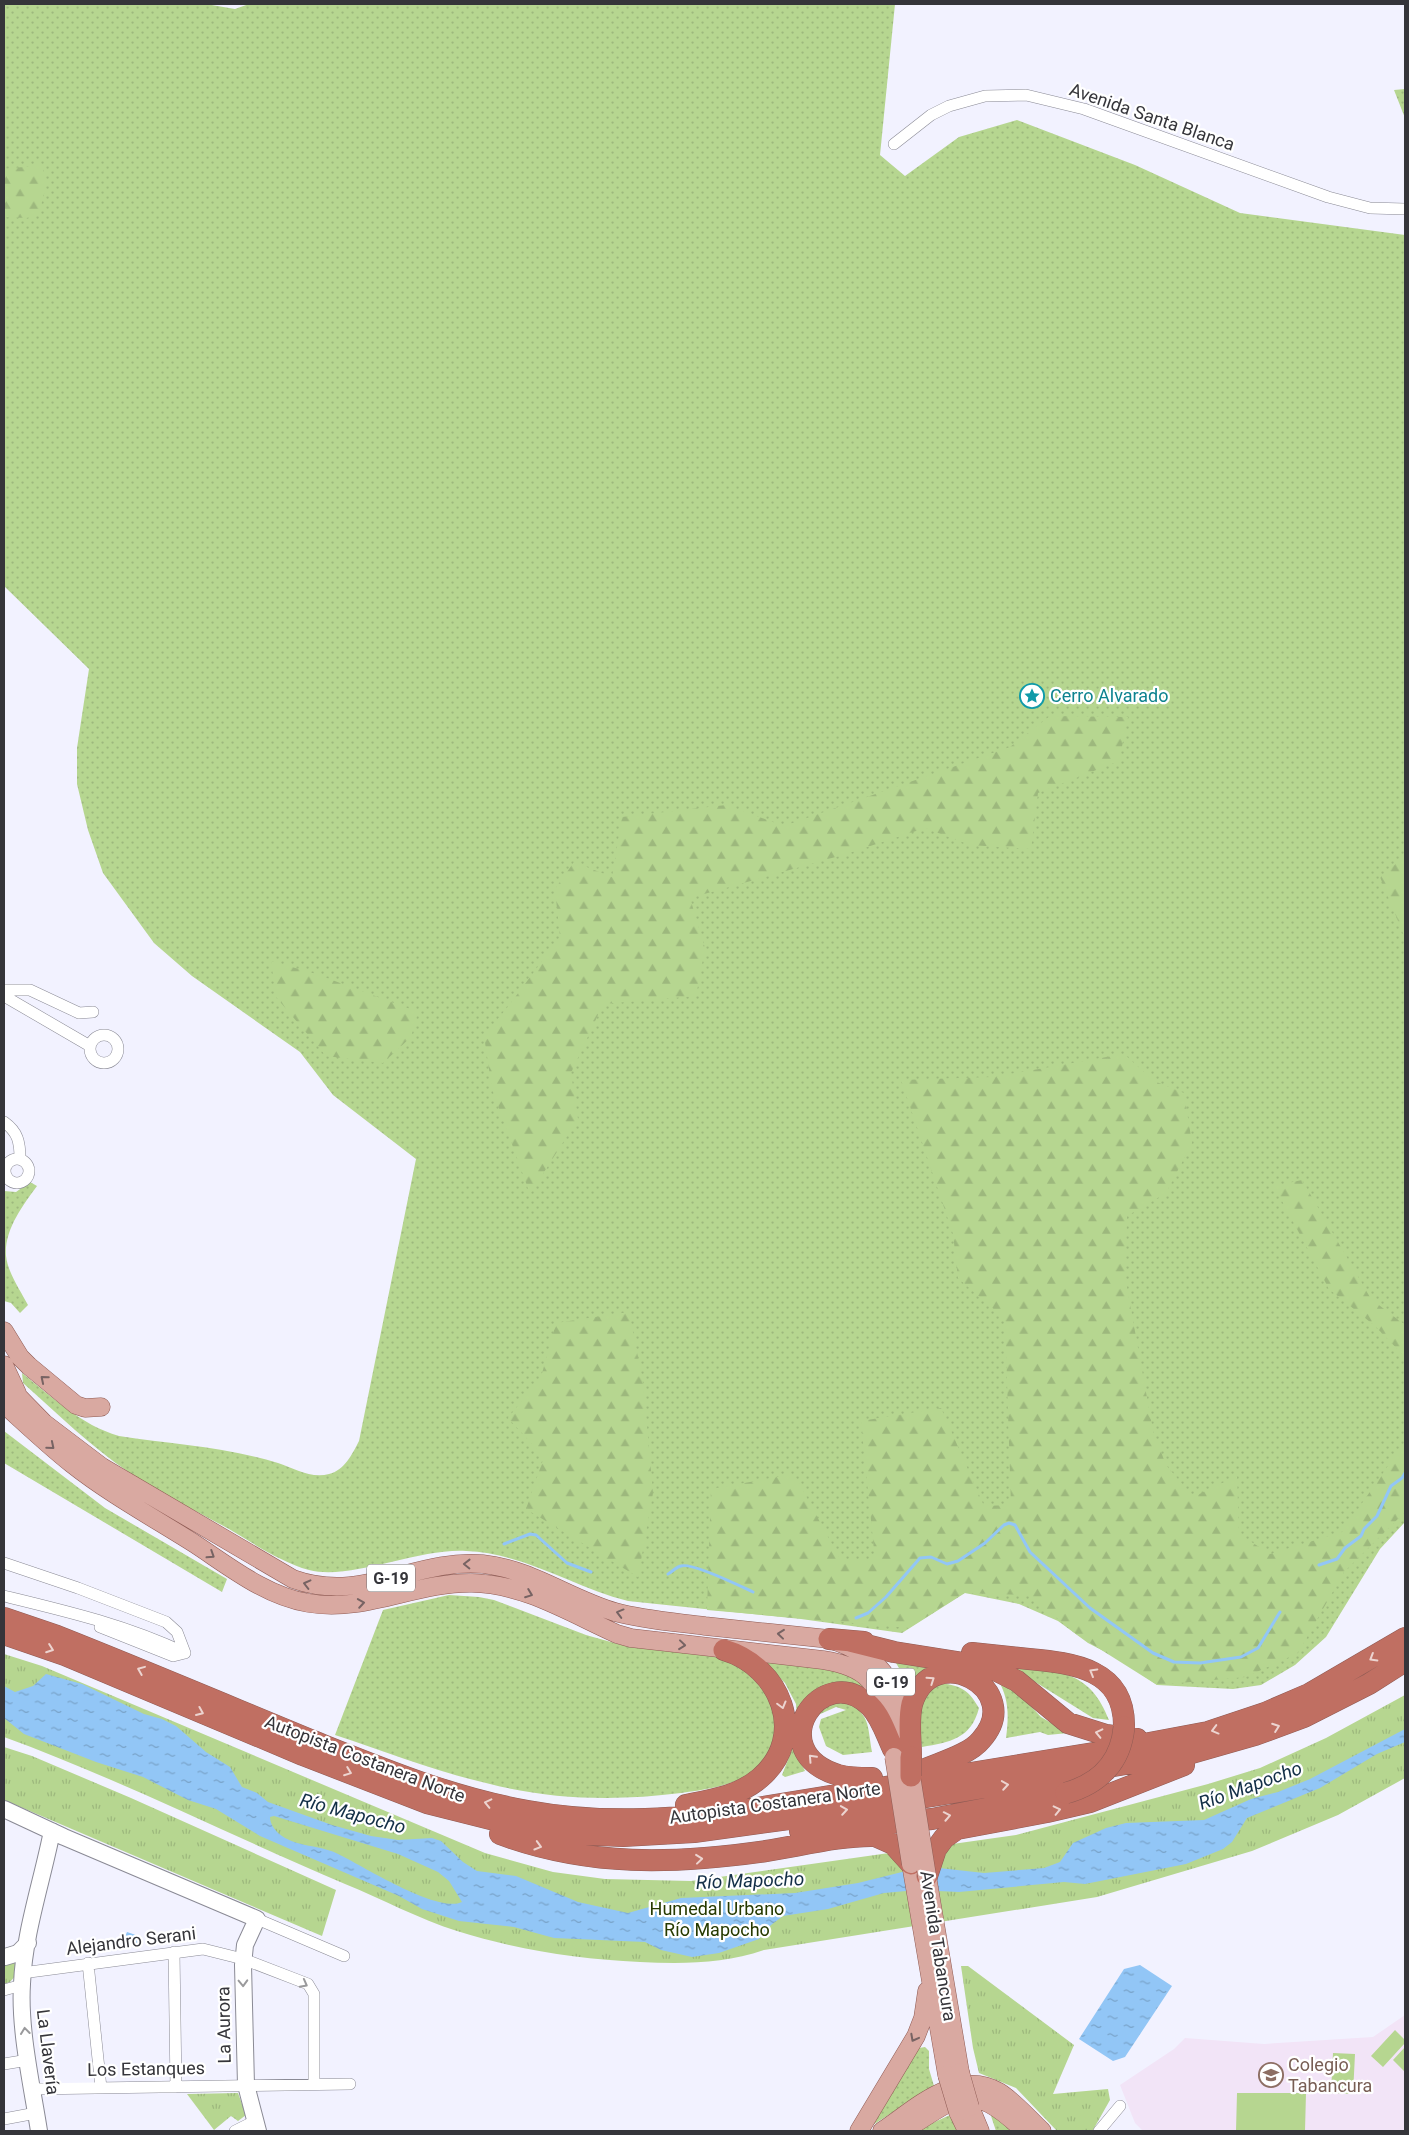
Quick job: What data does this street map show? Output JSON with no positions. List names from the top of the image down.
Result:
{
  "streets": {
    "highway": ["Autopista Costanera Norte"],
    "main road": ["G-19", "Avenida Tabancura"],
    "street": [
      "Avenida Santa Blanca",
      "Alejandro Serani",
      "La Aurora",
      "La Llavería",
      "Los Estanques"
    ]
  },
  "crossings": [
    ["G-19", "Avenida Tabancura"],
    ["Alejandro Serani", "La Aurora"],
    ["Alejandro Serani", "La Llavería"],
    ["Alejandro Serani", "Los Estanques"],
    ["La Aurora", "Los Estanques"],
    ["La Llavería", "Los Estanques"]
  ],
  "water": ["Río Mapocho"],
  "parks": ["Humedal Urbano Río Mapocho"],
  "places": {
    "place": ["Cerro Alvarado"],
    "school or university": ["Colegio Tabancura"]
  }
}
